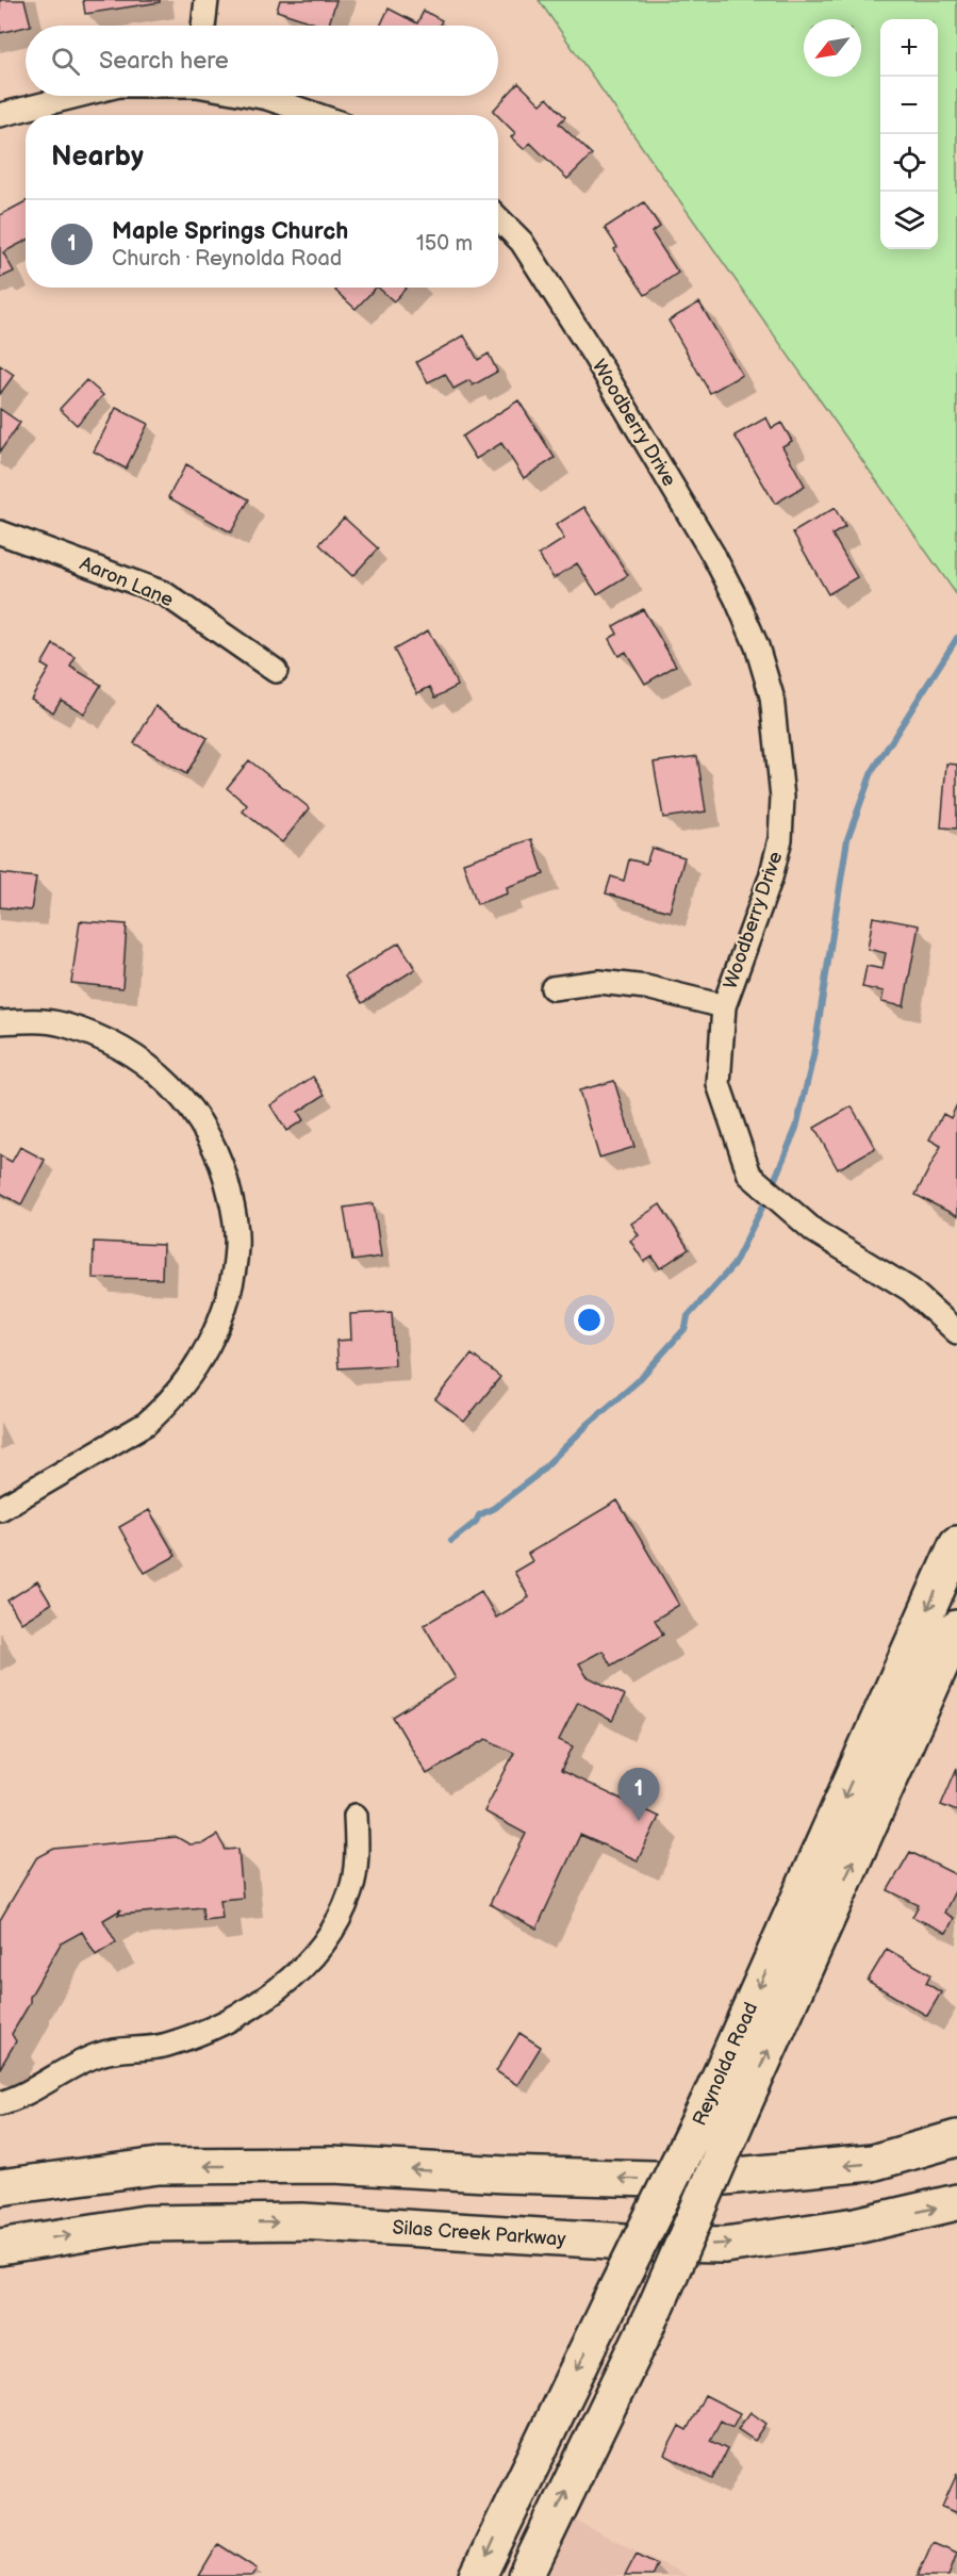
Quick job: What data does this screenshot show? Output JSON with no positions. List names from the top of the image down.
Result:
{
  "streets": {
    "main road": ["Reynolda Road", "Silas Creek Parkway"],
    "street": ["Woodberry Drive", "Aaron Lane"]
  },
  "north": "bottom left",
  "page": {
    "map_buttons": ["+", "−"],
    "search": "Search here",
    "heading": "Nearby",
    "list": [
      {
        "mark": "1",
        "name": "Maple Springs Church",
        "note": "Church · Reynolda Road",
        "value": "150 m"
      }
    ],
    "pins": "1"
  }
}
